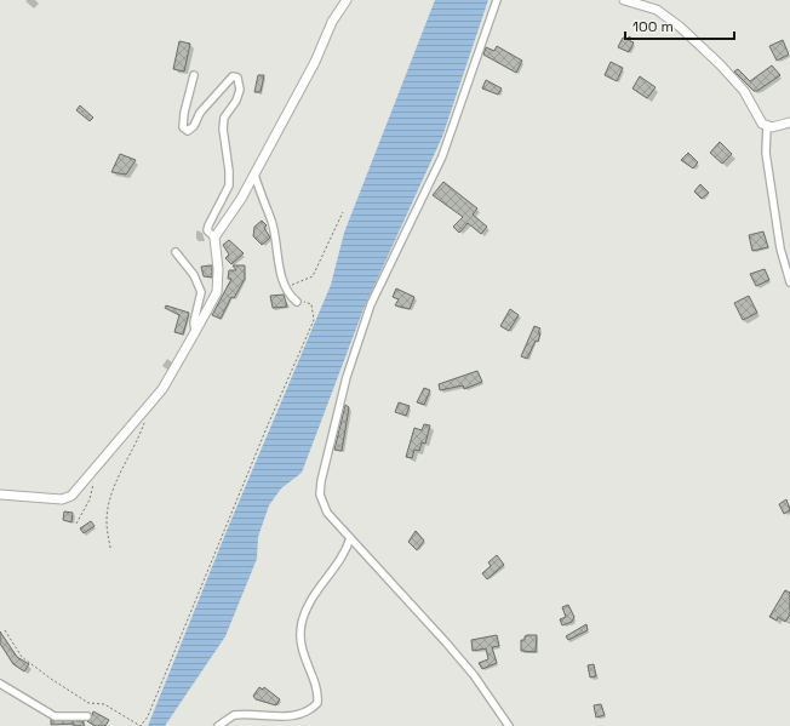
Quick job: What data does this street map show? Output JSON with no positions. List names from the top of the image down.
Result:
{
  "scale_bar": "100 m"
}
